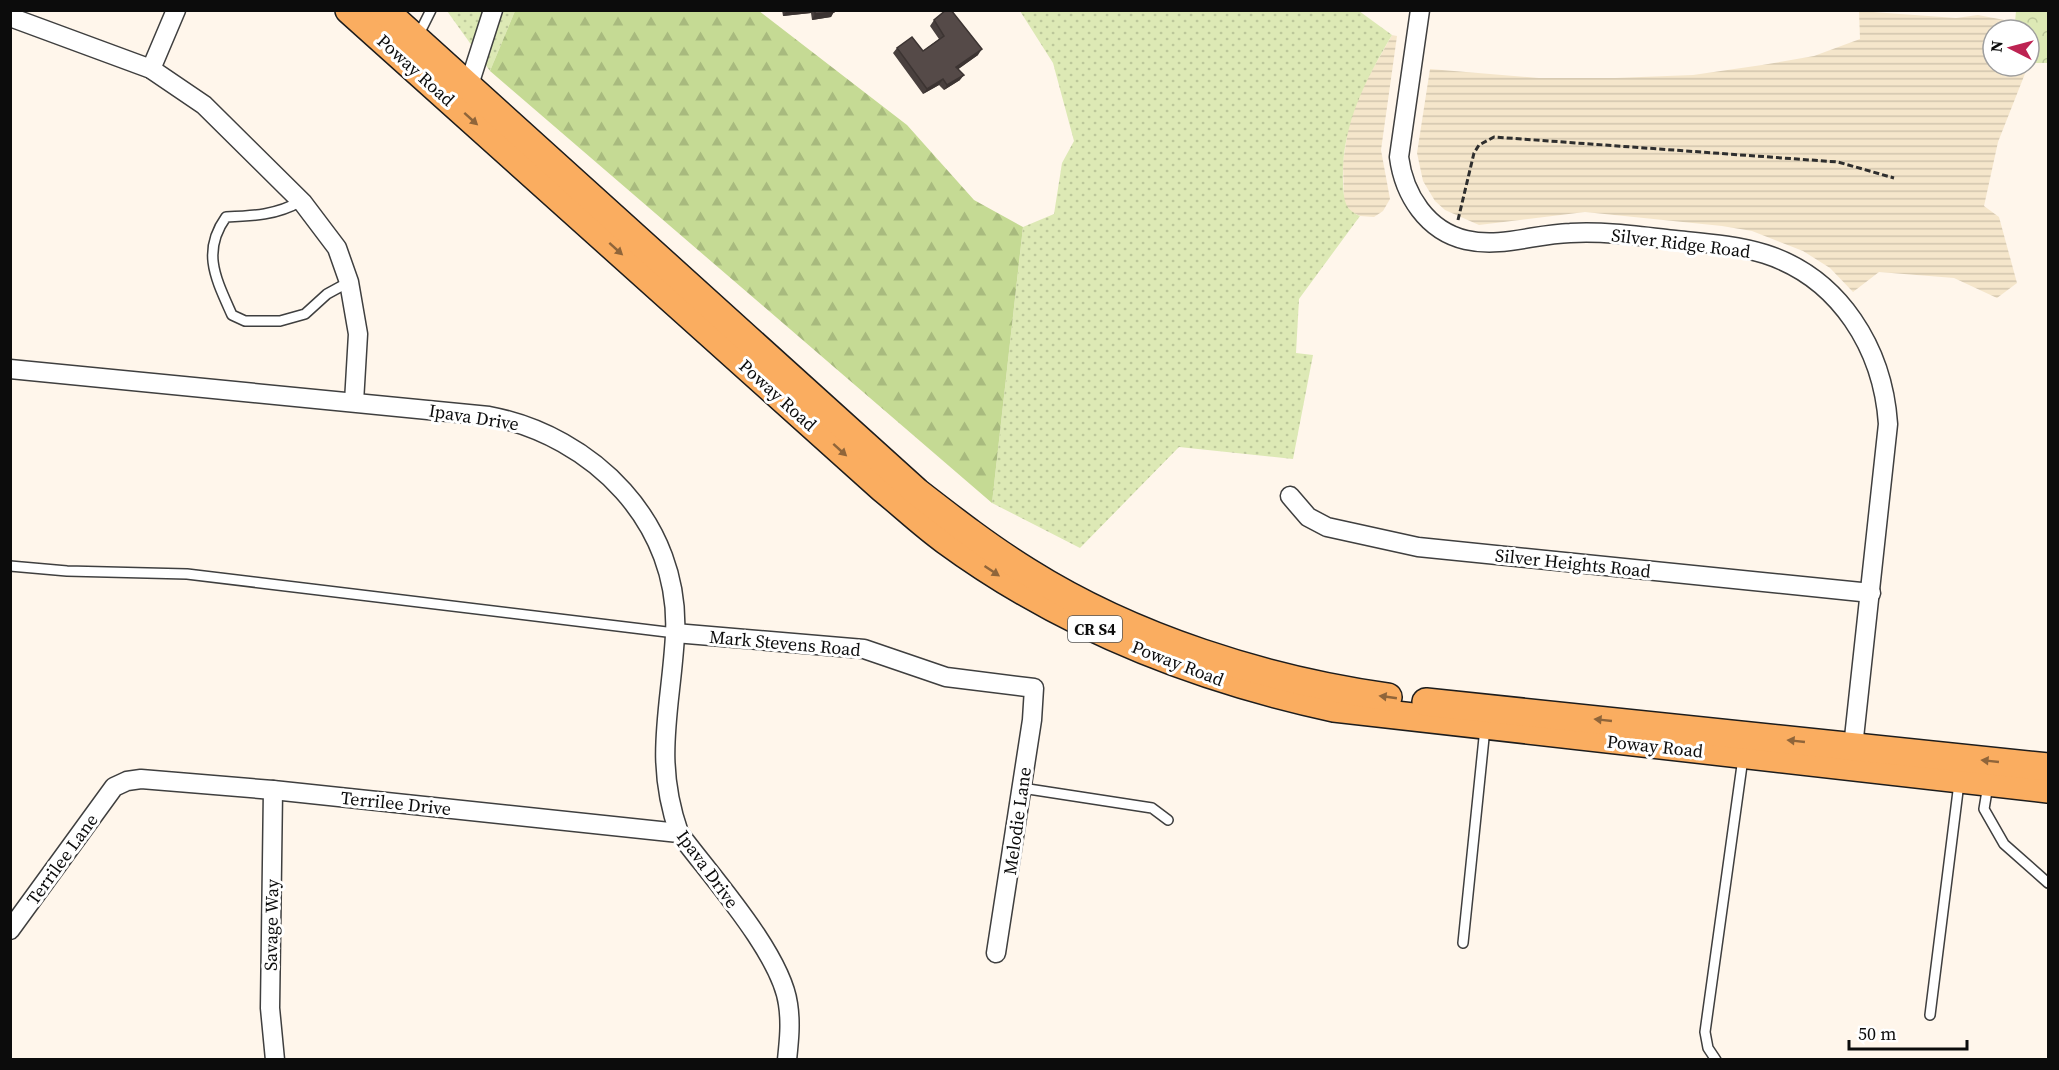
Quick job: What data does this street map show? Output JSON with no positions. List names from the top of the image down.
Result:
{
  "streets": {
    "main road": ["Poway Road", "CR S4"],
    "street": [
      "Silver Ridge Road",
      "Ipava Drive",
      "Silver Heights Road",
      "Mark Stevens Road",
      "Terrilee Drive",
      "Melodie Lane",
      "Terrilee Lane",
      "Savage Way"
    ]
  },
  "crossings": [
    ["Poway Road", "Silver Ridge Road"],
    ["Silver Ridge Road", "Silver Heights Road"],
    ["Ipava Drive", "Mark Stevens Road"],
    ["Ipava Drive", "Terrilee Drive"],
    ["Mark Stevens Road", "Melodie Lane"],
    ["Terrilee Drive", "Terrilee Lane"],
    ["Terrilee Drive", "Savage Way"]
  ],
  "scale_bar": "50 m",
  "north": "left"
}
